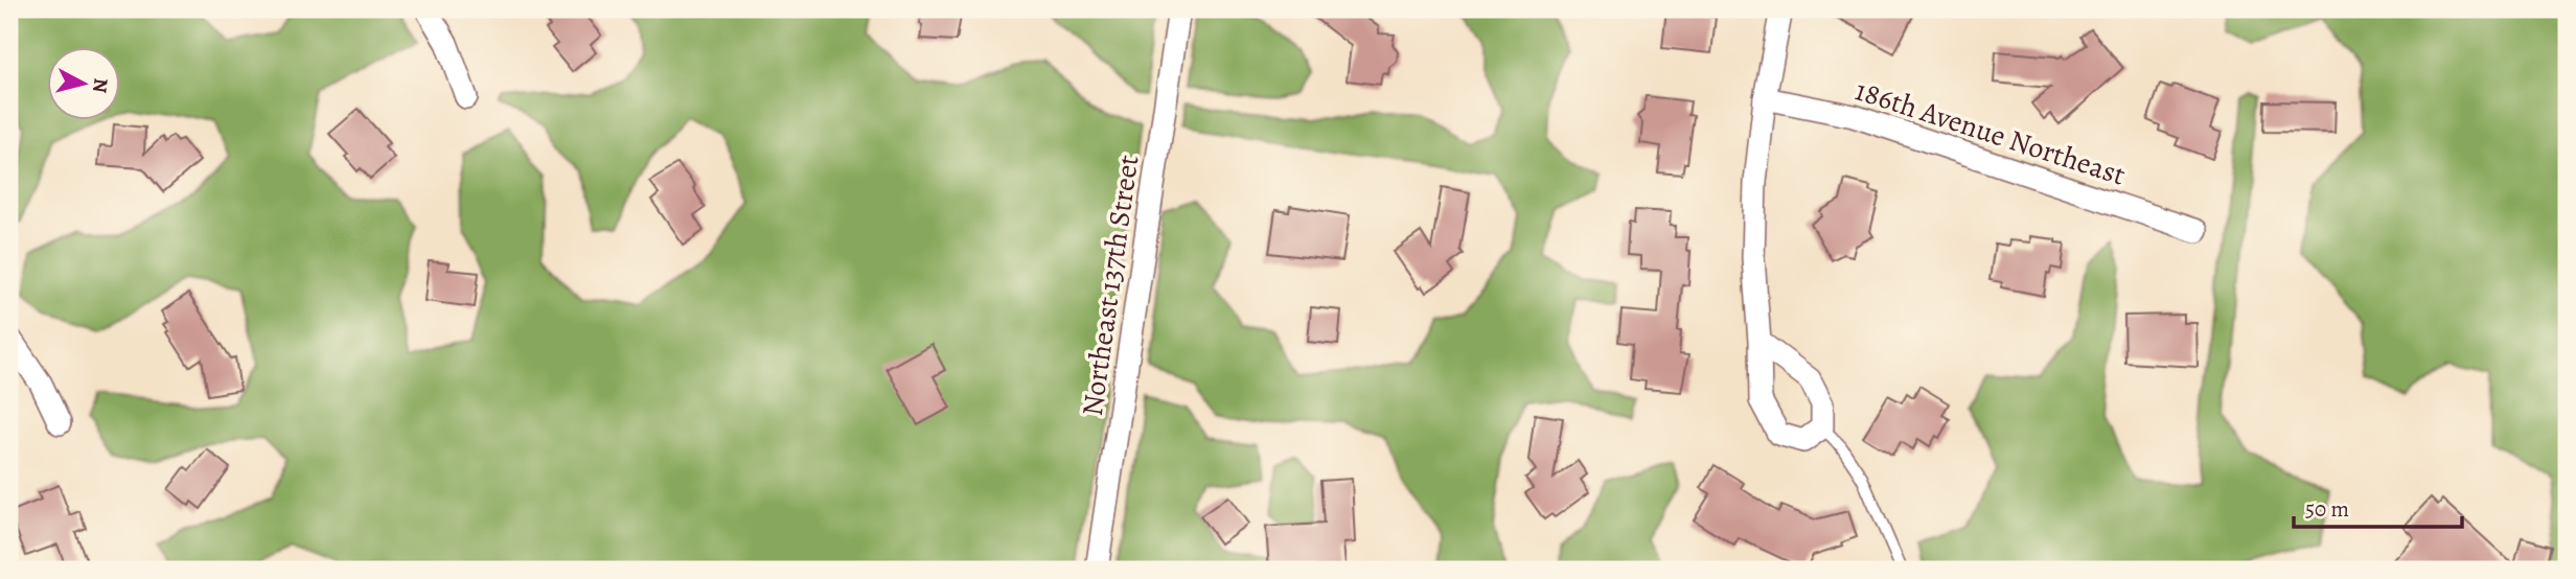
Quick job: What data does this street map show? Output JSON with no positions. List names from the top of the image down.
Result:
{
  "streets": {
    "street": ["186th Avenue Northeast", "Northeast 137th Street"]
  },
  "scale_bar": "50 m",
  "north": "right"
}
